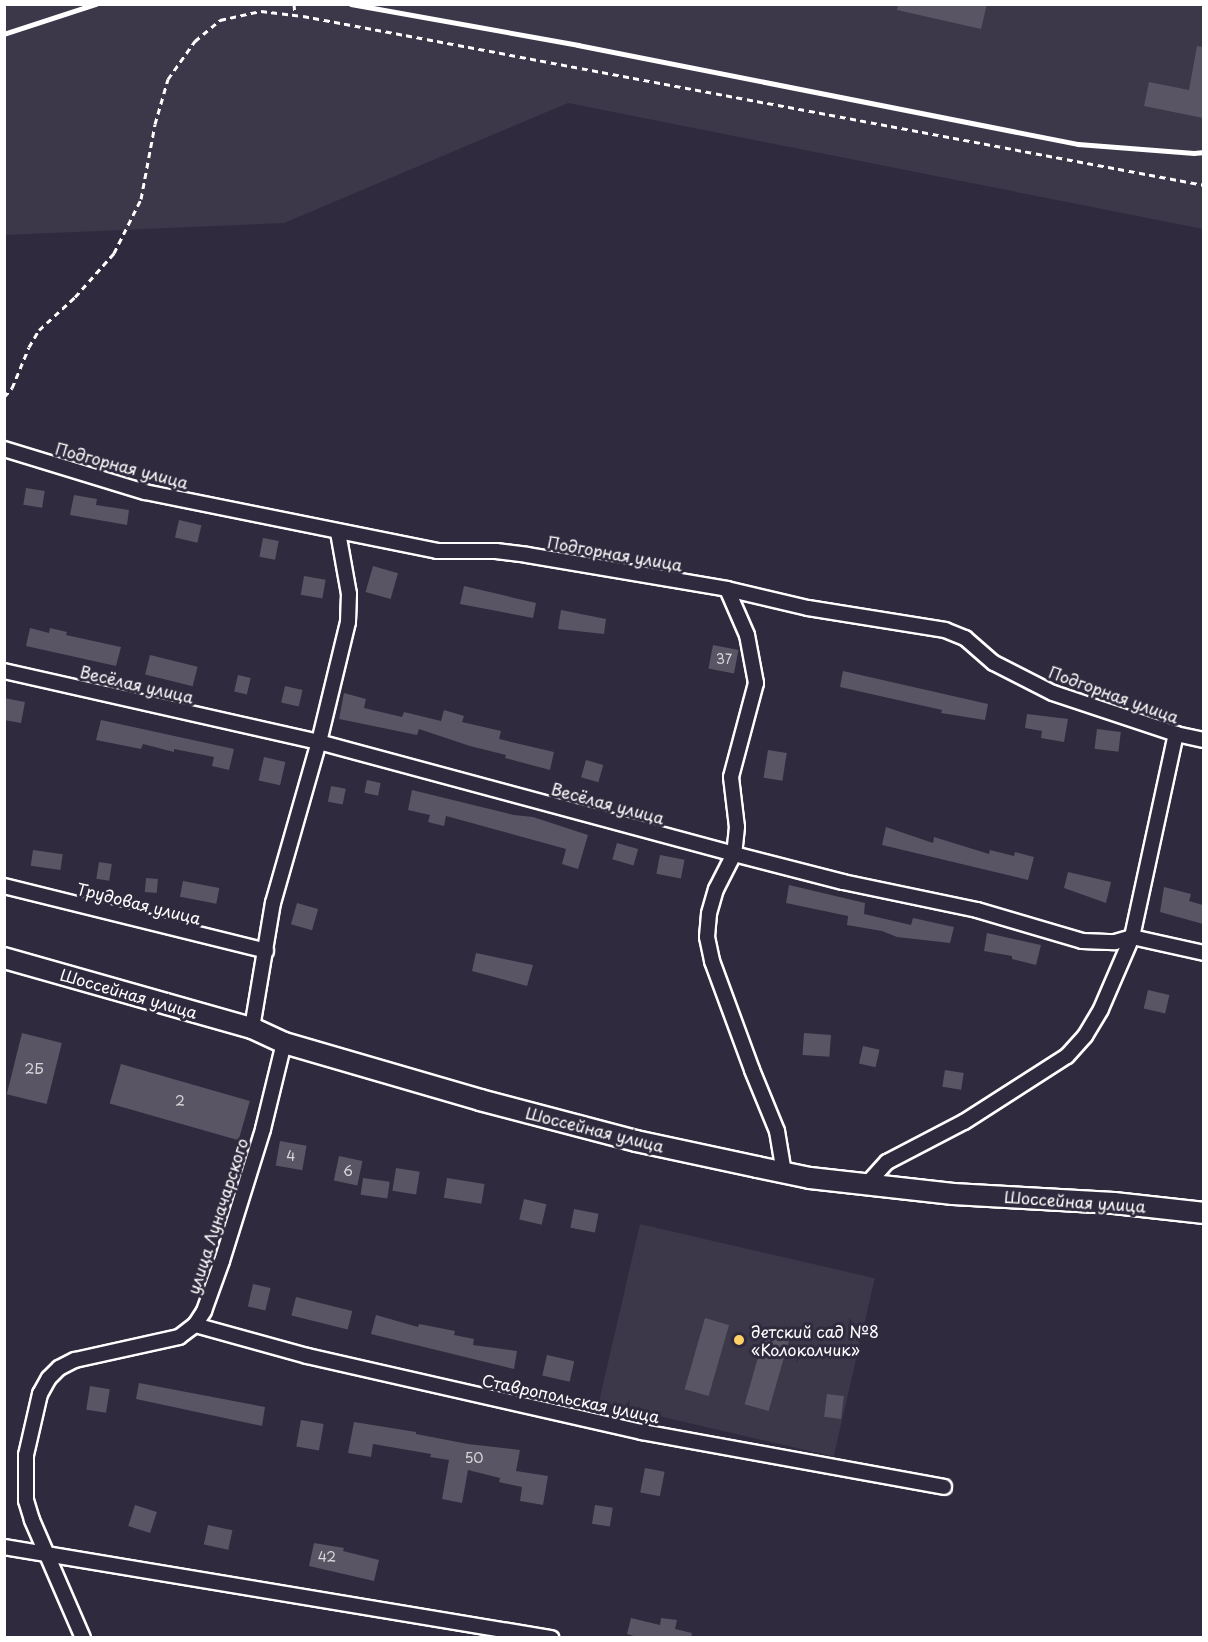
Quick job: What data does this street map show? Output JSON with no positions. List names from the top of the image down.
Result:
{
  "streets": {
    "main road": ["Шоссейная улица"],
    "street": [
      "Подгорная улица",
      "Весёлая улица",
      "Трудовая улица",
      "улица Луначарского",
      "Ставропольская улица"
    ]
  },
  "crossings": [
    ["Шоссейная улица", "улица Луначарского"],
    ["улица Луначарского", "Ставропольская улица"]
  ],
  "places": ["детский сад №8 «Колоколчик»"],
  "house_numbers": [
    "37",
    "2Б",
    "2",
    "4",
    "6",
    "50",
    "42"
  ]
}
